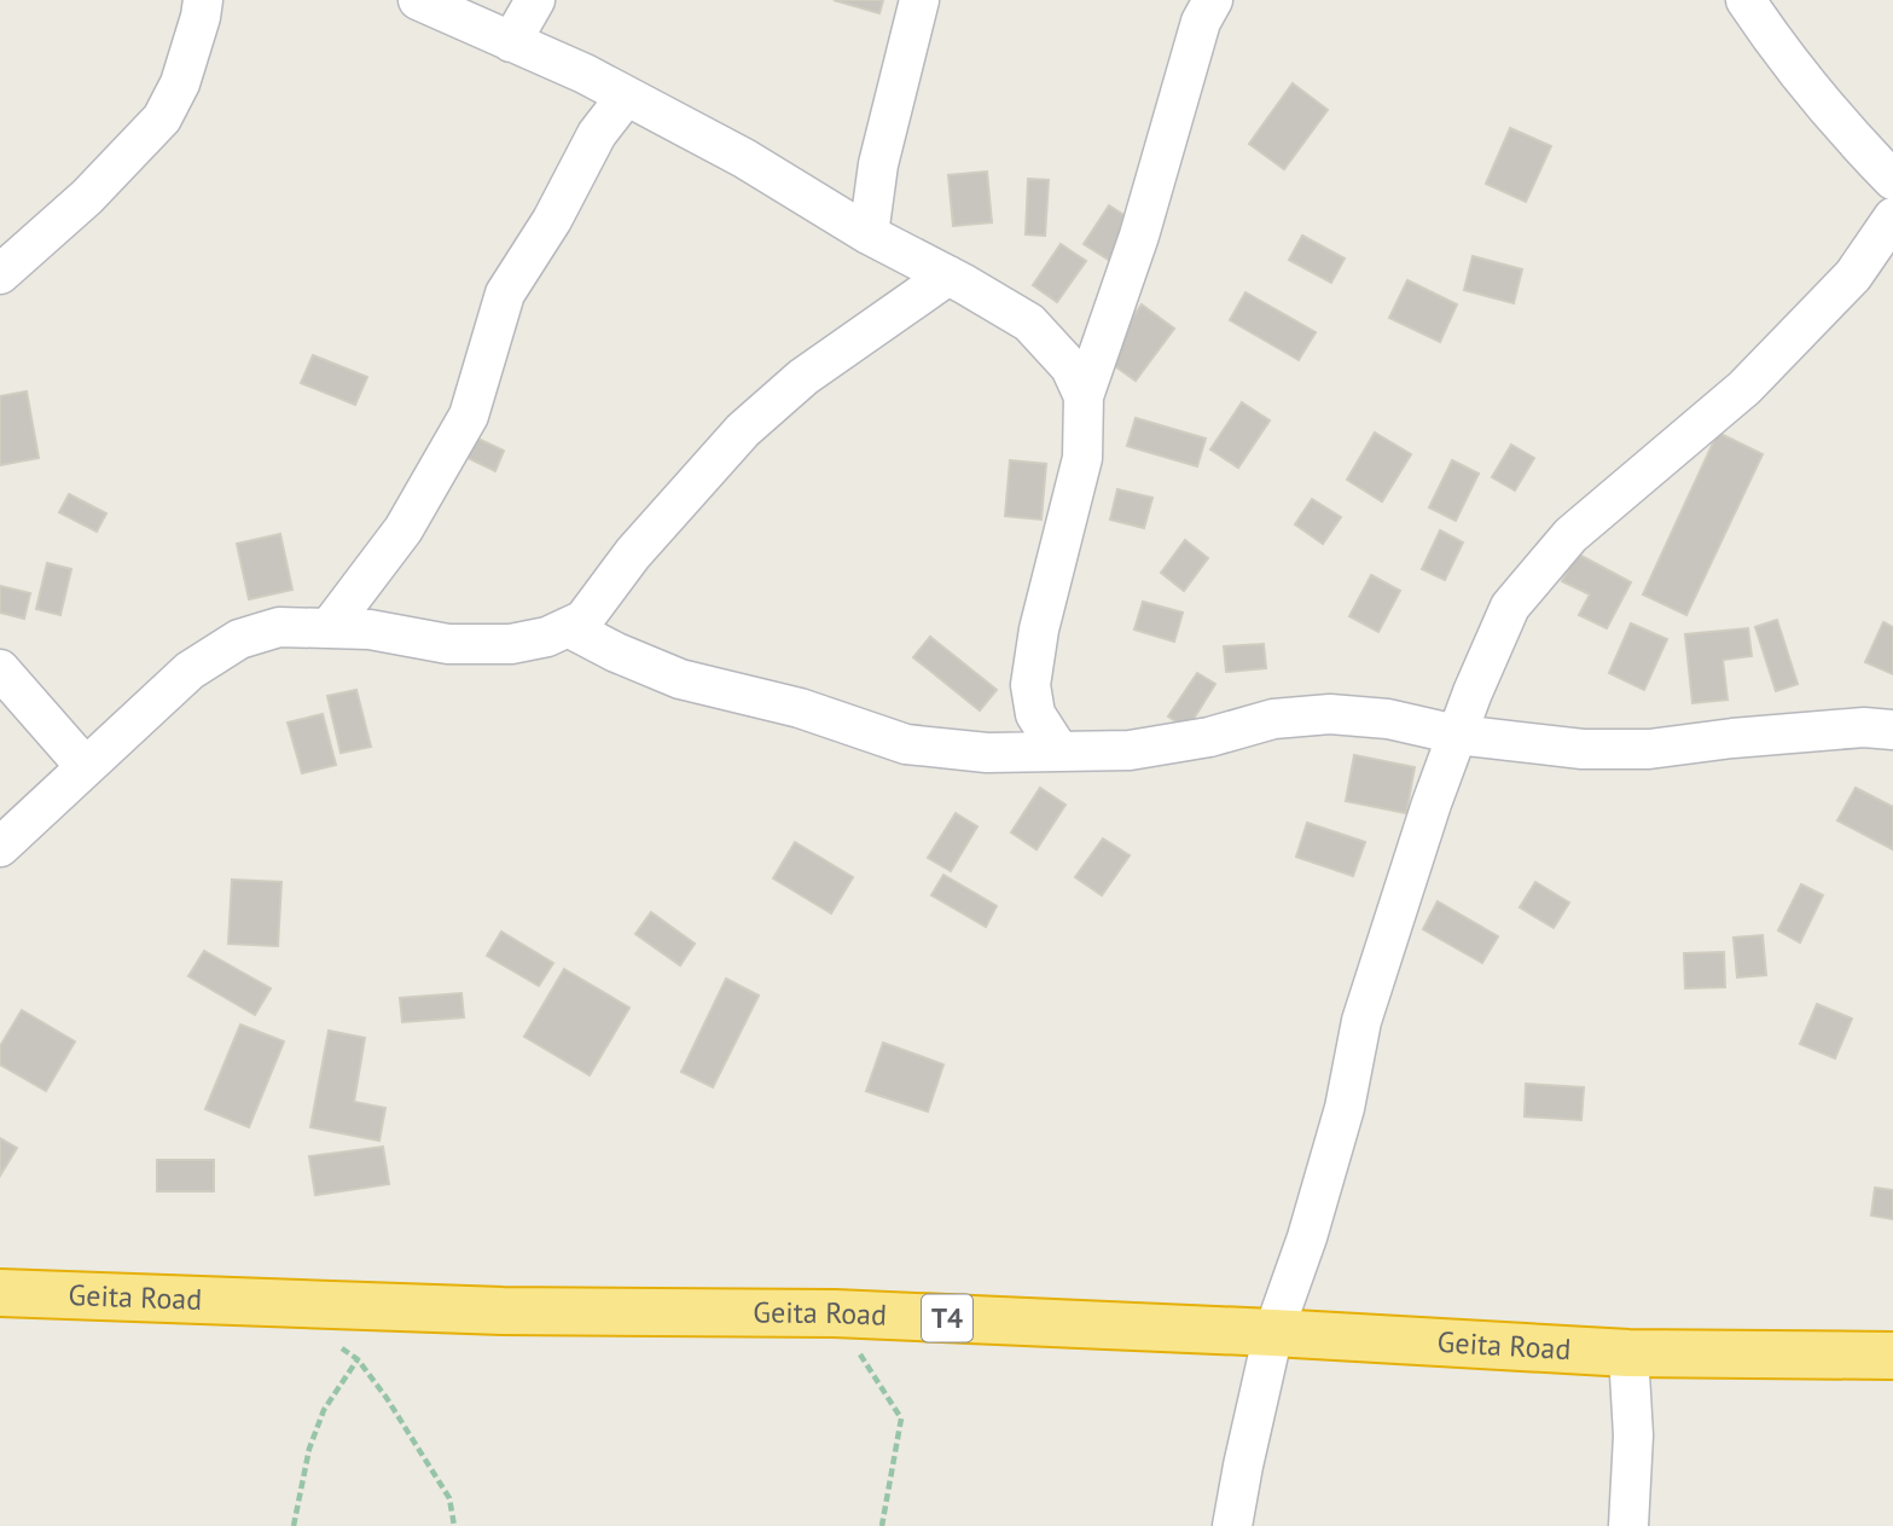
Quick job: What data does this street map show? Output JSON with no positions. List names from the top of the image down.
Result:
{
  "streets": {
    "highway": ["Geita Road", "T4"]
  }
}
